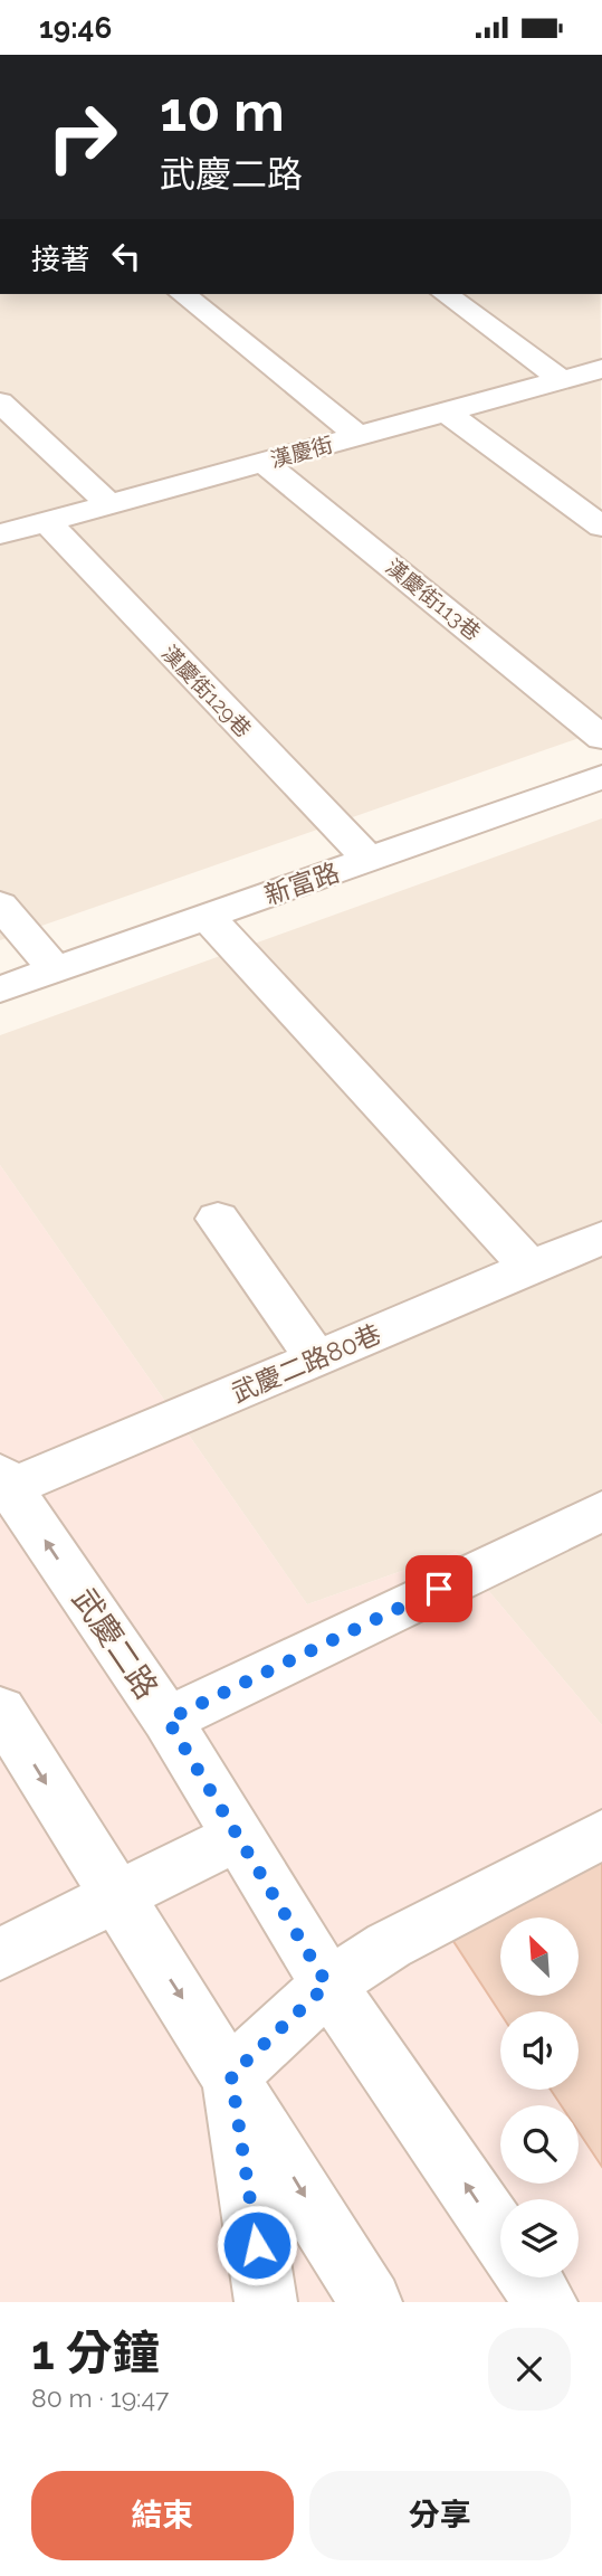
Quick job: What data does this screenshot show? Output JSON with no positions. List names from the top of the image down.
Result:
{
  "streets": {
    "street": [
      "漢慶街",
      "漢慶街113巷",
      "漢慶街129巷",
      "新富路",
      "武慶二路80巷",
      "武慶二路"
    ]
  },
  "crossings": [
    ["漢慶街", "漢慶街113巷"],
    ["漢慶街", "漢慶街129巷"],
    ["漢慶街129巷", "新富路"],
    ["武慶二路80巷", "武慶二路"]
  ],
  "north": "top left",
  "page": {
    "status": "19:46",
    "turn": ["10 m", "武慶二路"],
    "then": "接著",
    "heading": ["1 分鐘", "80 m · 19:47"],
    "buttons": ["結束", "分享"]
  }
}
